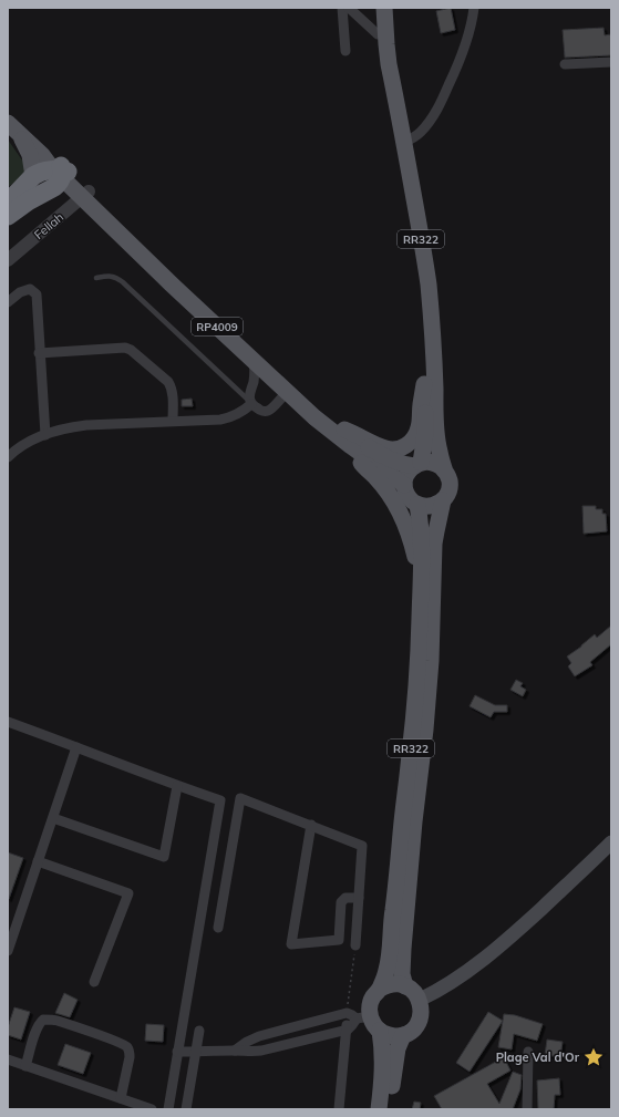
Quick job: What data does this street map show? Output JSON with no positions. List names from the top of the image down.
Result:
{
  "streets": {
    "main road": ["RR322", "RP4009"],
    "street": ["Fellah"]
  },
  "crossings": [
    ["Fellah", "RP4009"],
    ["RR322", "RP4009"]
  ],
  "places": {
    "place": ["Plage Val d'Or"]
  }
}
